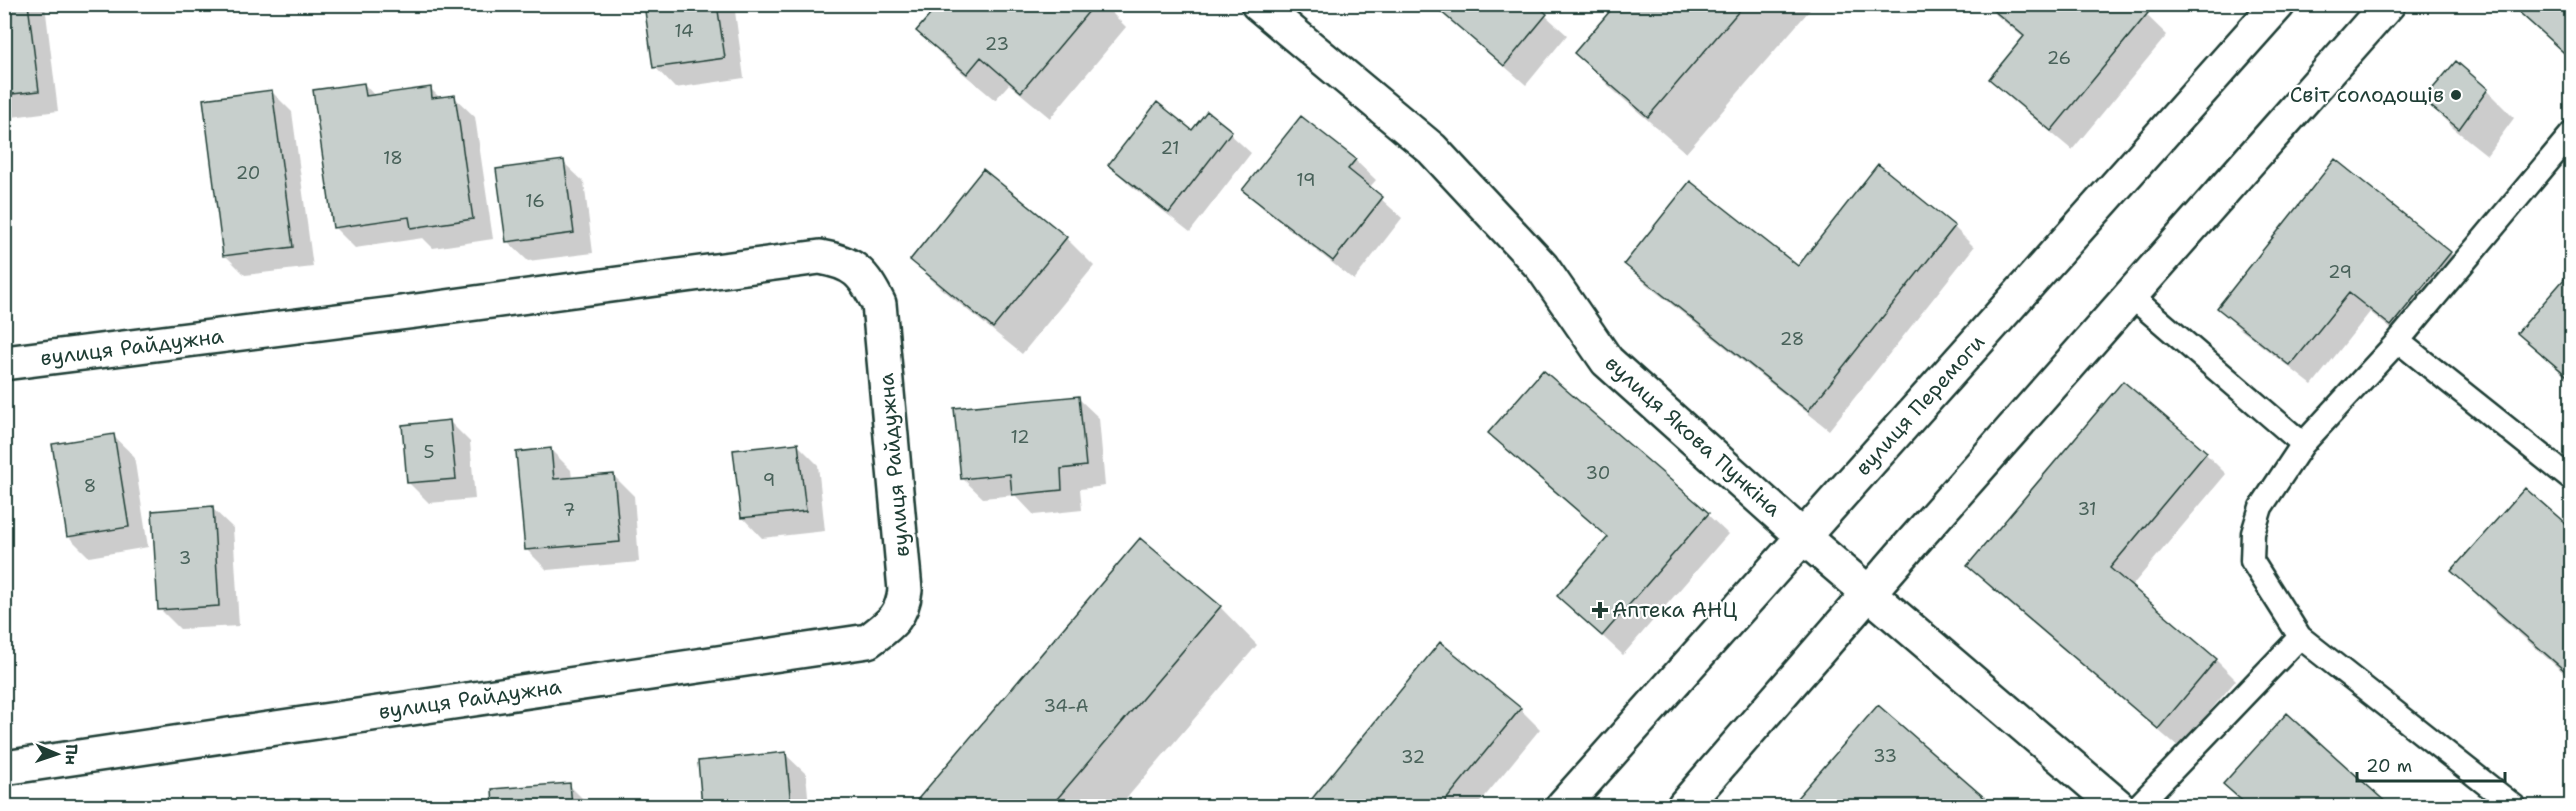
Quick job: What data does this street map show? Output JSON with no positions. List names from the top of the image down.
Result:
{
  "streets": {
    "street": ["вулиця Райдужна", "вулиця Перемоги", "вулиця Якова Пункіна"]
  },
  "crossings": [
    ["вулиця Перемоги", "вулиця Якова Пункіна"]
  ],
  "places": {
    "other": ["Світ солодощів"],
    "health": ["Аптека АНЦ"]
  },
  "house_numbers": [
    "14",
    "23",
    "26",
    "21",
    "18",
    "20",
    "19",
    "16",
    "29",
    "28",
    "12",
    "5",
    "30",
    "9",
    "8",
    "31",
    "7",
    "3",
    "34-А",
    "33",
    "32"
  ],
  "scale_bar": "20 m",
  "north": "right"
}
